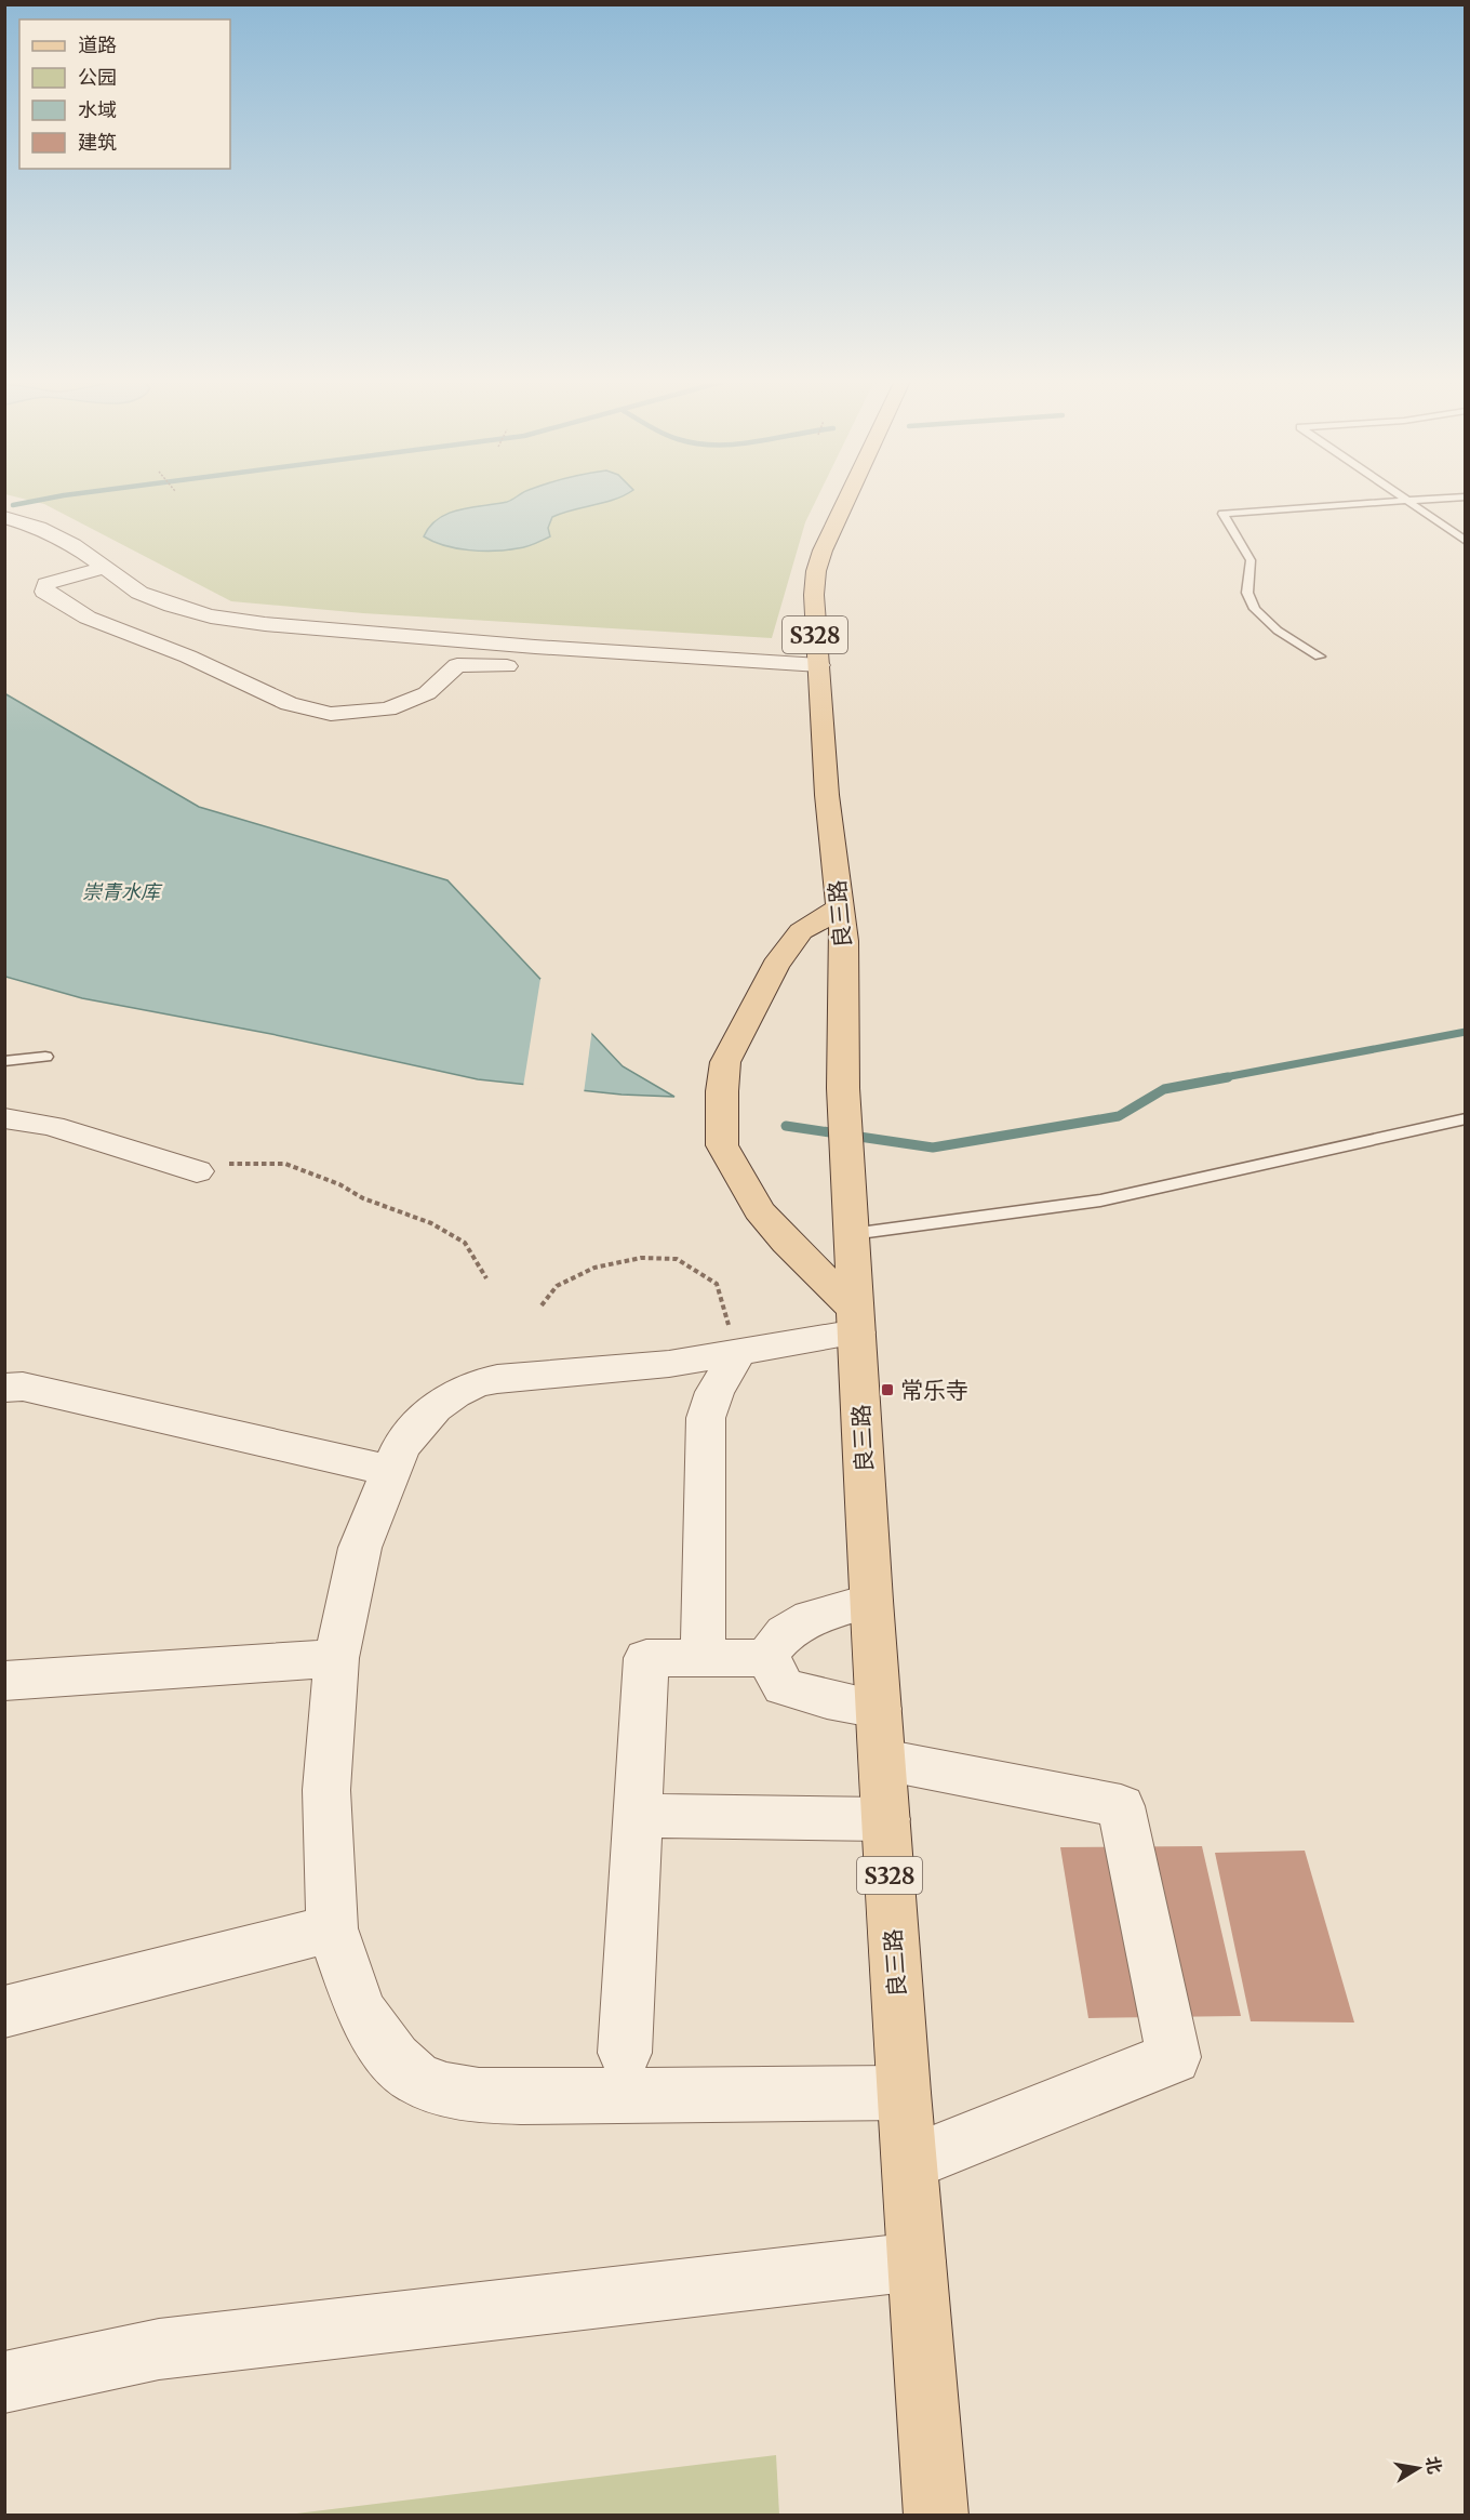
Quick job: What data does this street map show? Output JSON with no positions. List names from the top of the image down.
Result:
{
  "streets": {
    "main road": ["S328", "良三路"]
  },
  "water": ["崇青水库"],
  "places": {
    "transit": ["常乐寺"]
  },
  "legend": [
    "道路",
    "公园",
    "水域",
    "建筑"
  ],
  "north": "right"
}
